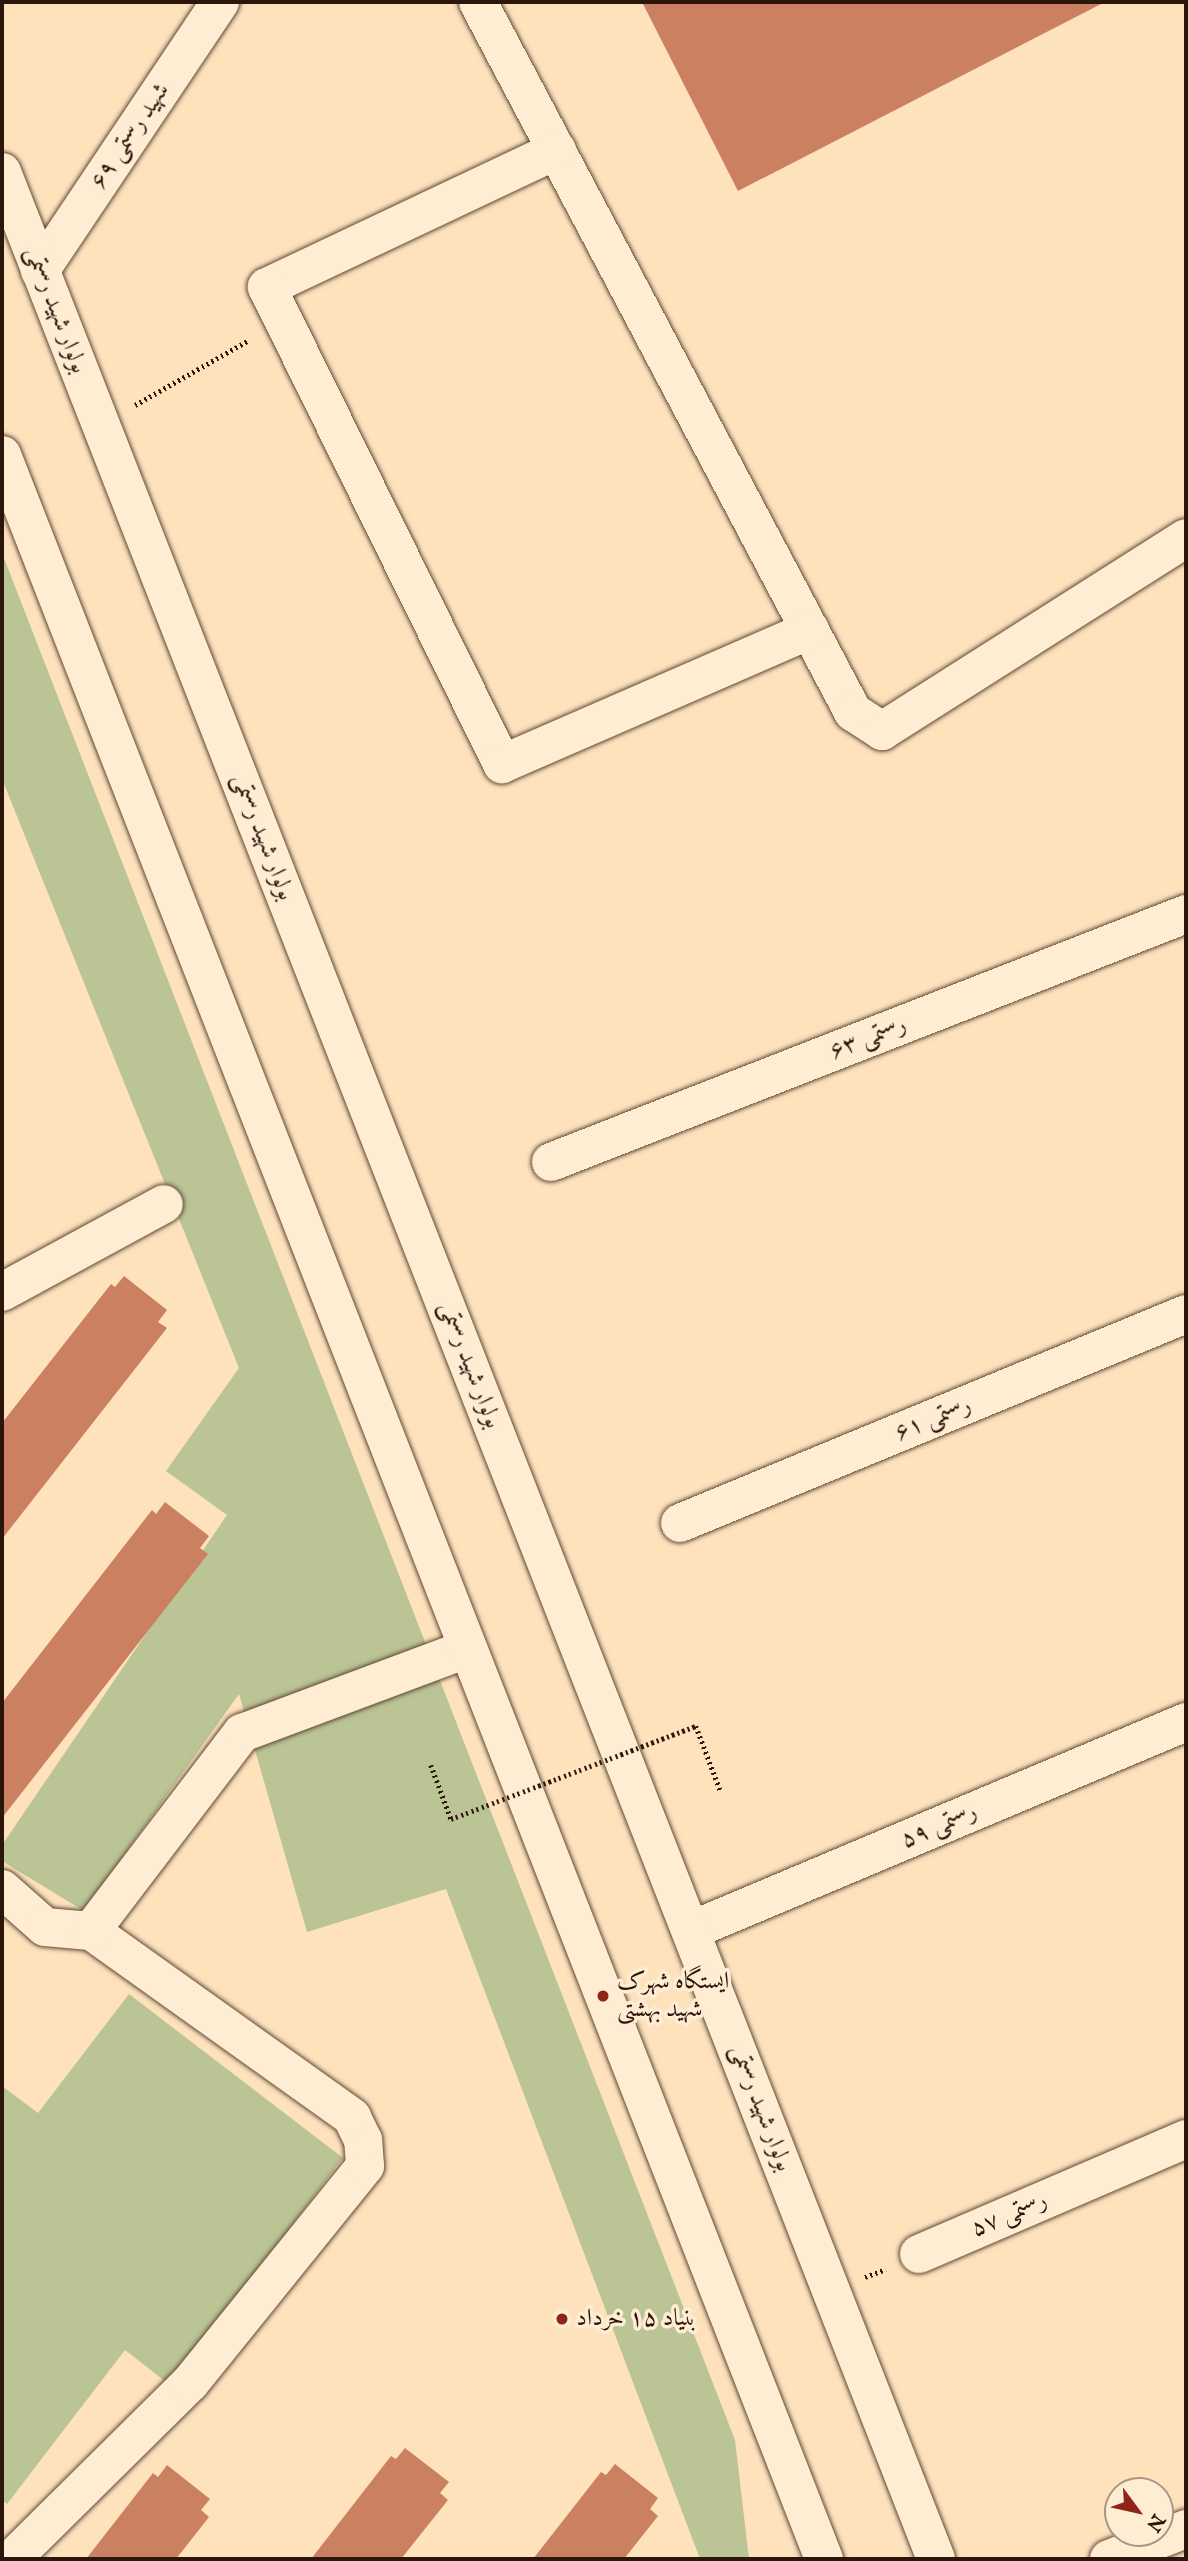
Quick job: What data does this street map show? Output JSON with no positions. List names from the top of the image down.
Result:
{
  "streets": {
    "street": [
      "شهید رستمی ۶۹",
      "بولوار شهید رستمی",
      "رستمی ۶۳",
      "رستمی ۶۱",
      "رستمی ۵۹",
      "رستمی ۵۷"
    ]
  },
  "crossings": [
    ["شهید رستمی ۶۹", "بولوار شهید رستمی"],
    ["بولوار شهید رستمی", "رستمی ۵۹"]
  ],
  "places": ["ایستگاه شهرک شهید بهشتی", "بنیاد ۱۵ خرداد"],
  "north": "bottom right"
}
